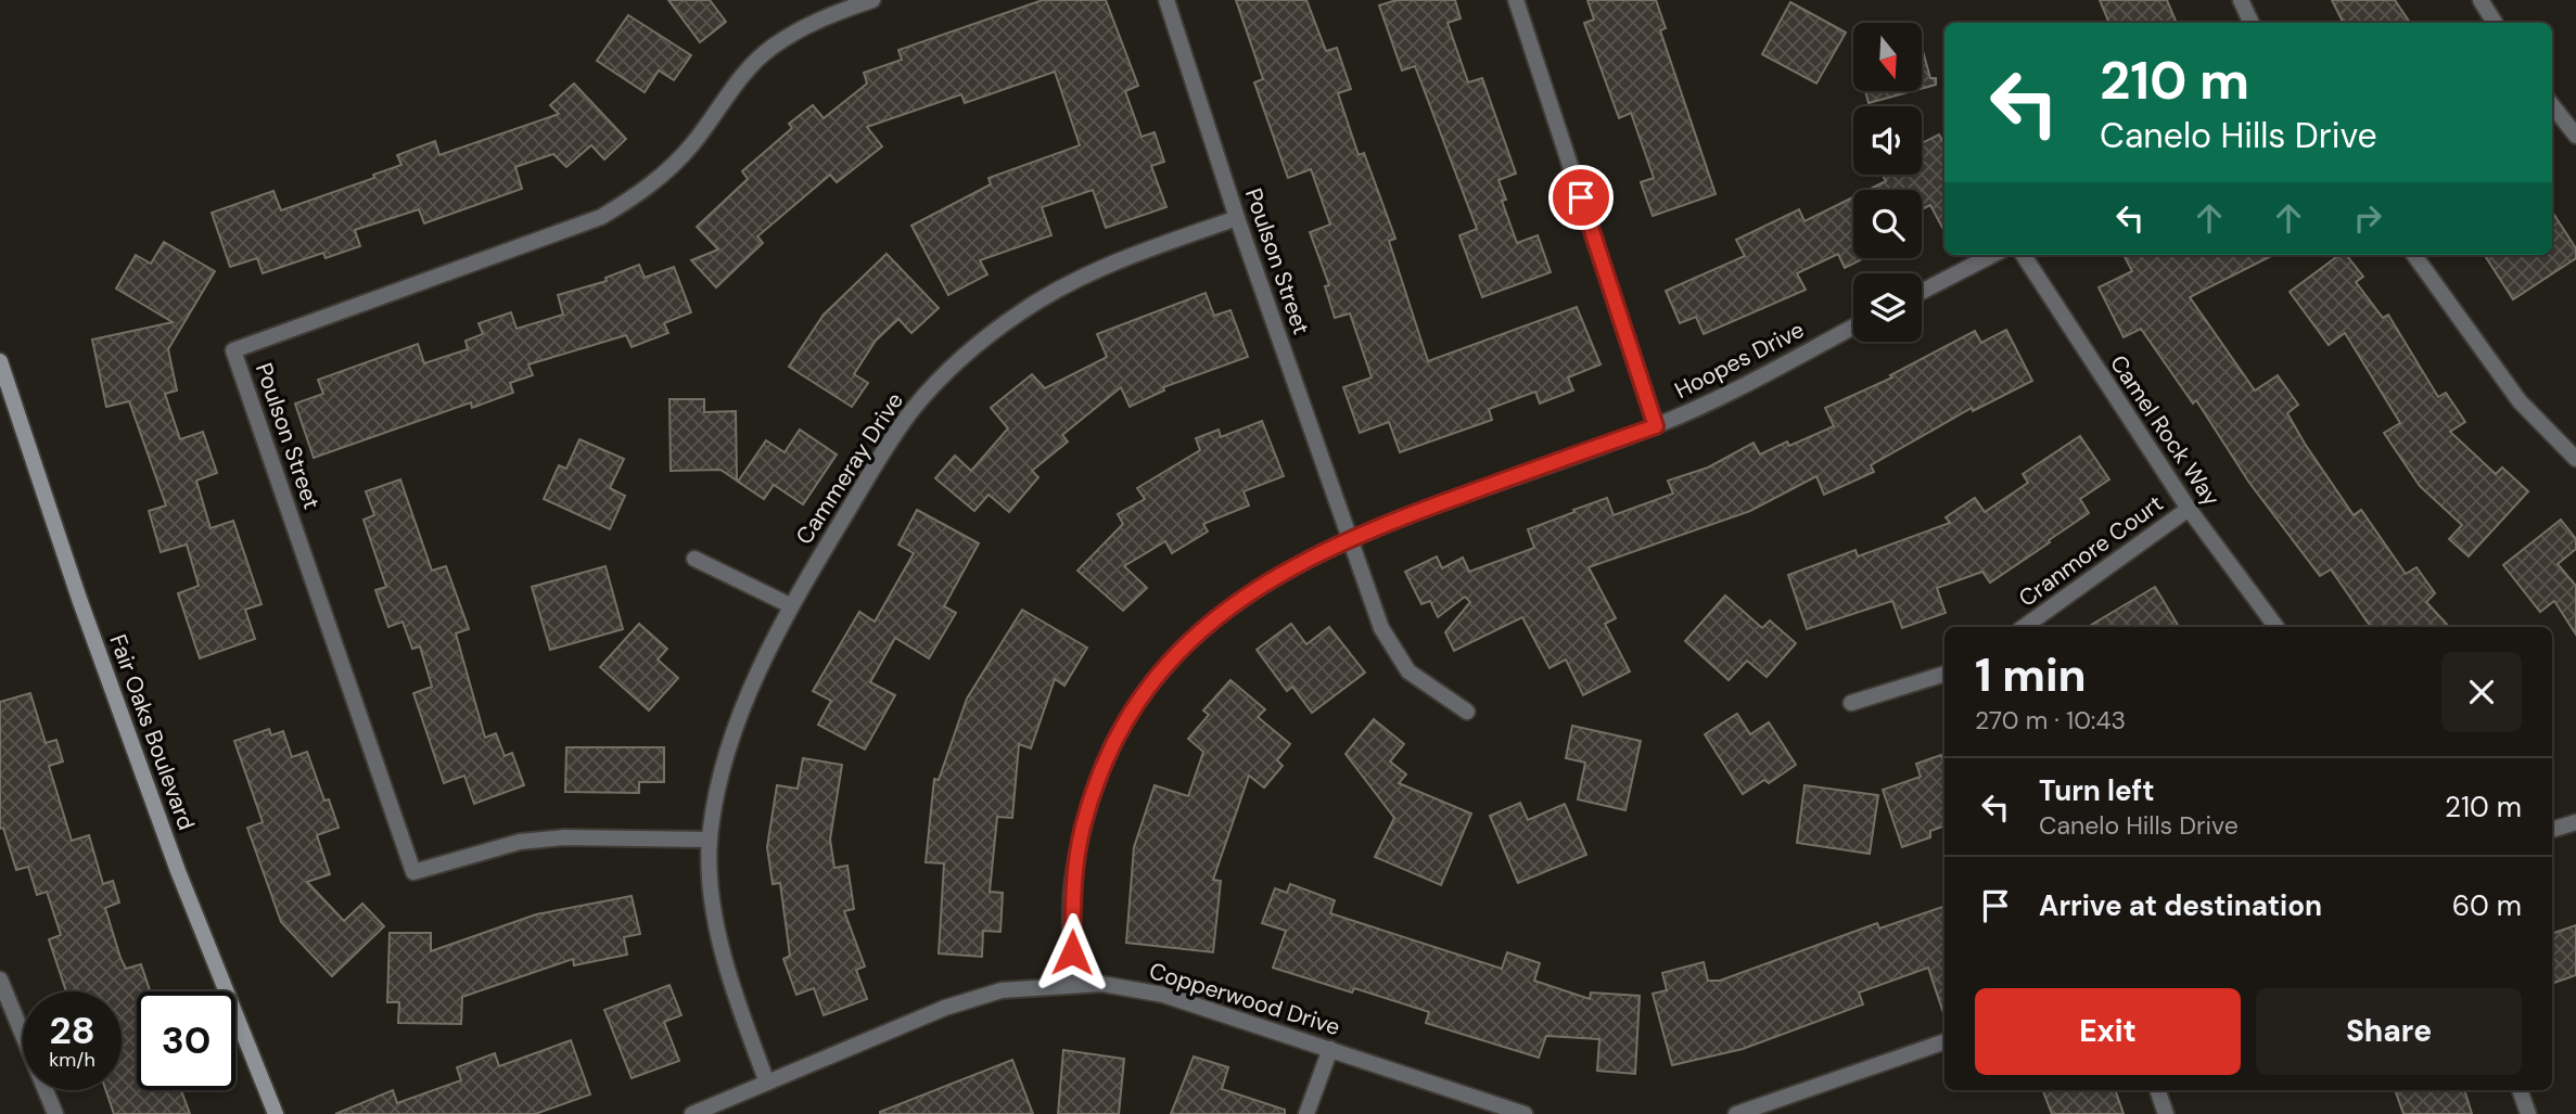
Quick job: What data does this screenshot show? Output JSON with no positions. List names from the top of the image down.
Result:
{
  "streets": {
    "main road": ["Fair Oaks Boulevard"],
    "street": [
      "Poulson Street",
      "Hoopes Drive",
      "Camel Rock Way",
      "Cammeray Drive",
      "Cranmore Court",
      "Copperwood Drive"
    ]
  },
  "crossings": [
    ["Poulson Street", "Hoopes Drive"],
    ["Poulson Street", "Cammeray Drive"],
    ["Hoopes Drive", "Copperwood Drive"],
    ["Camel Rock Way", "Cranmore Court"],
    ["Cammeray Drive", "Copperwood Drive"]
  ],
  "north": "bottom",
  "page": {
    "turn": ["210 m", "Canelo Hills Drive"],
    "heading": ["1 min", "270 m · 10:43"],
    "list": [
      {
        "name": "Turn left",
        "note": "Canelo Hills Drive",
        "value": "210 m"
      },
      {
        "name": "Arrive at destination",
        "value": "60 m"
      }
    ],
    "buttons": ["Exit", "Share"],
    "speed": "28 km/h",
    "limit": "30"
  }
}
